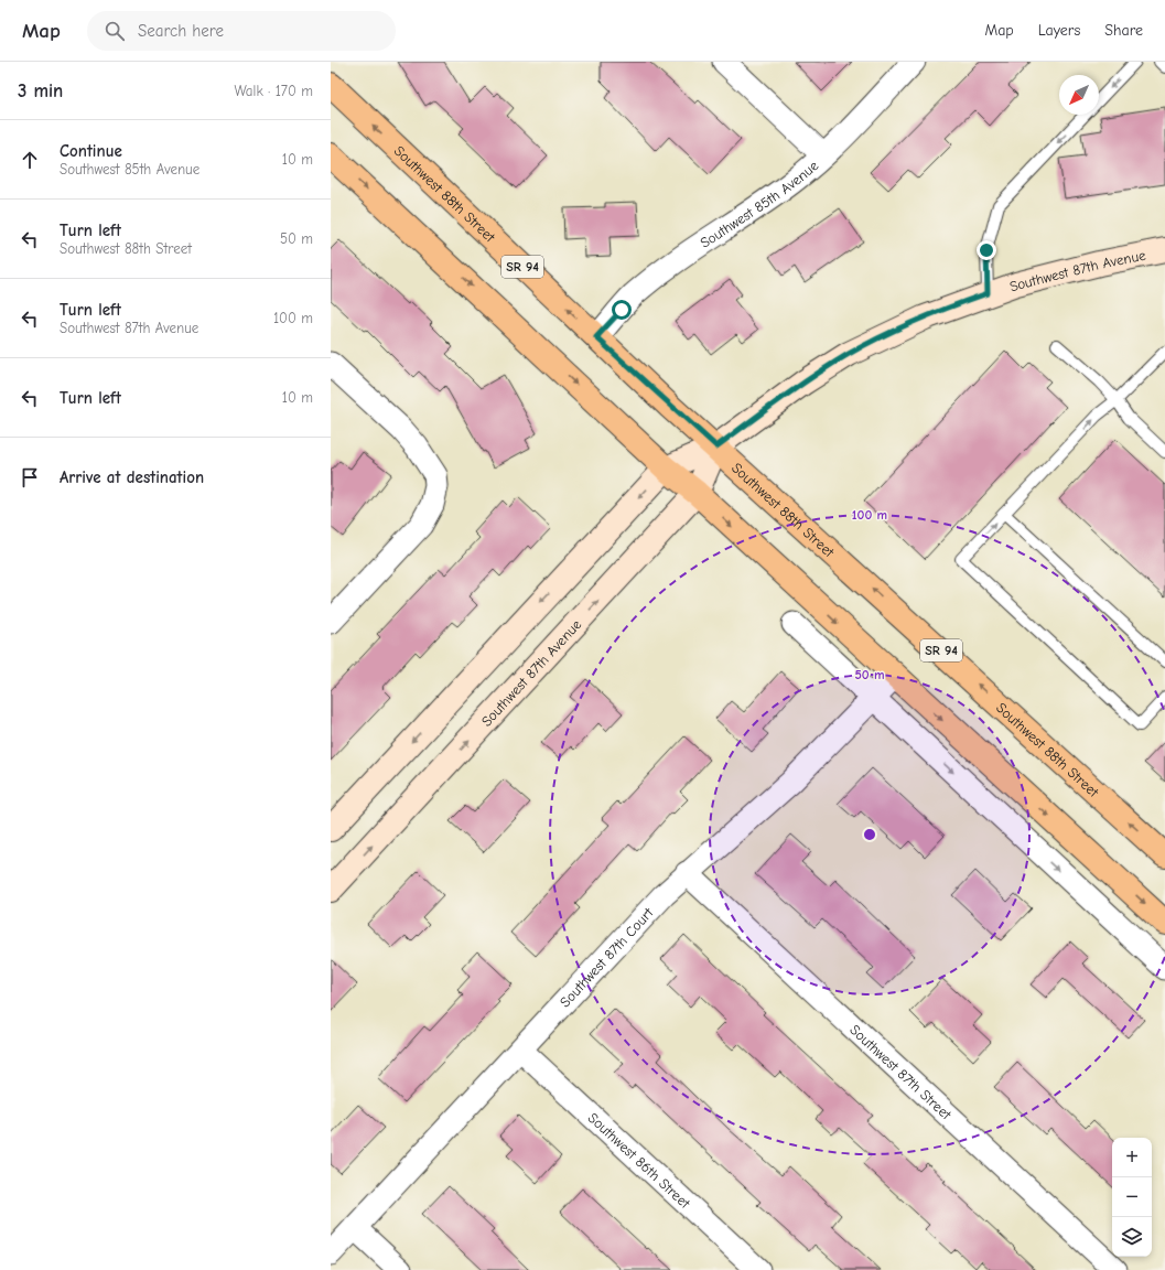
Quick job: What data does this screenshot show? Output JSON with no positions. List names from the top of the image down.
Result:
{
  "streets": {
    "main road": ["Southwest 88th Street", "SR 94", "Southwest 87th Avenue"],
    "street": [
      "Southwest 85th Avenue",
      "Southwest 87th Court",
      "Southwest 87th Street",
      "Southwest 86th Street"
    ]
  },
  "crossings": [
    ["Southwest 88th Street", "Southwest 85th Avenue"],
    ["Southwest 88th Street", "Southwest 87th Avenue"],
    ["Southwest 87th Court", "Southwest 87th Street"],
    ["Southwest 87th Court", "Southwest 86th Street"]
  ],
  "north": "bottom left",
  "page": {
    "header": "Map",
    "search": "Search here",
    "nav": ["Map", "Layers", "Share"],
    "heading": ["3 min", "Walk · 170 m"],
    "list": [
      ["Continue", "Southwest 85th Avenue", "10 m"],
      ["Turn left", "Southwest 88th Street", "50 m"],
      ["Turn left", "Southwest 87th Avenue", "100 m"],
      ["Turn left", "10 m"],
      "Arrive at destination"
    ],
    "map_buttons": ["+", "−"]
  },
  "rings": ["100 m", "50 m"]
}
